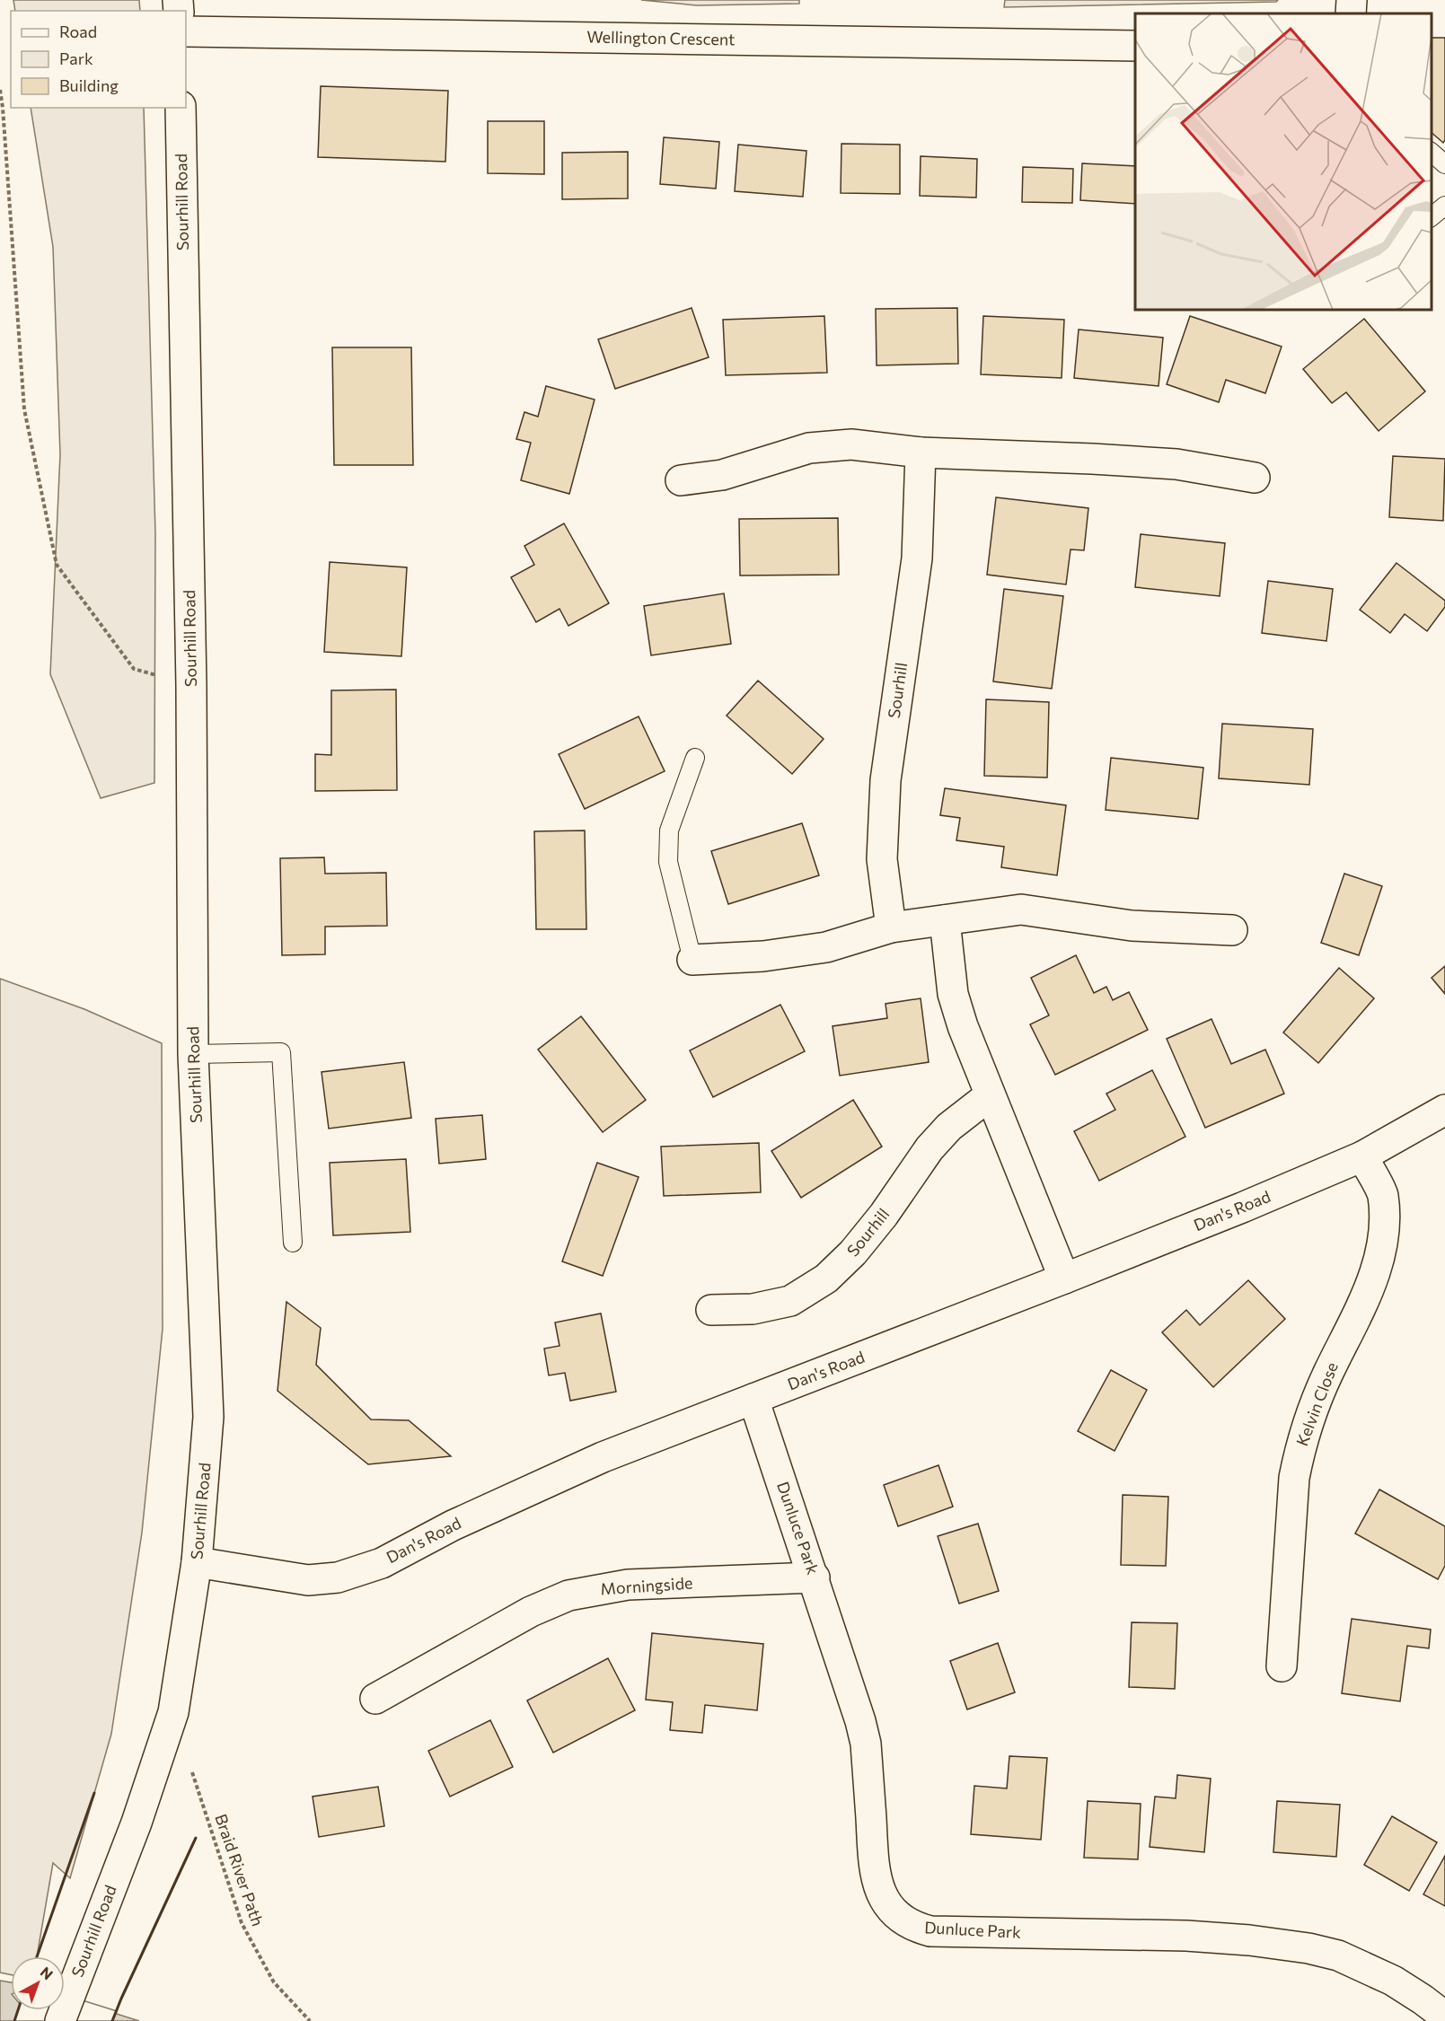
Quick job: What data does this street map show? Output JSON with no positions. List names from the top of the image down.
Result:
{
  "streets": {
    "street": [
      "Wellington Crescent",
      "Sourhill Road",
      "Sourhill",
      "Dan's Road",
      "Kelvin Close",
      "Dunluce Park",
      "Morningside"
    ],
    "path": ["Braid River Path"]
  },
  "crossings": [
    ["Sourhill Road", "Dan's Road"],
    ["Dan's Road", "Kelvin Close"],
    ["Dan's Road", "Dunluce Park"],
    ["Dunluce Park", "Morningside"]
  ],
  "legend": ["Road", "Park", "Building"],
  "north": "top right"
}
